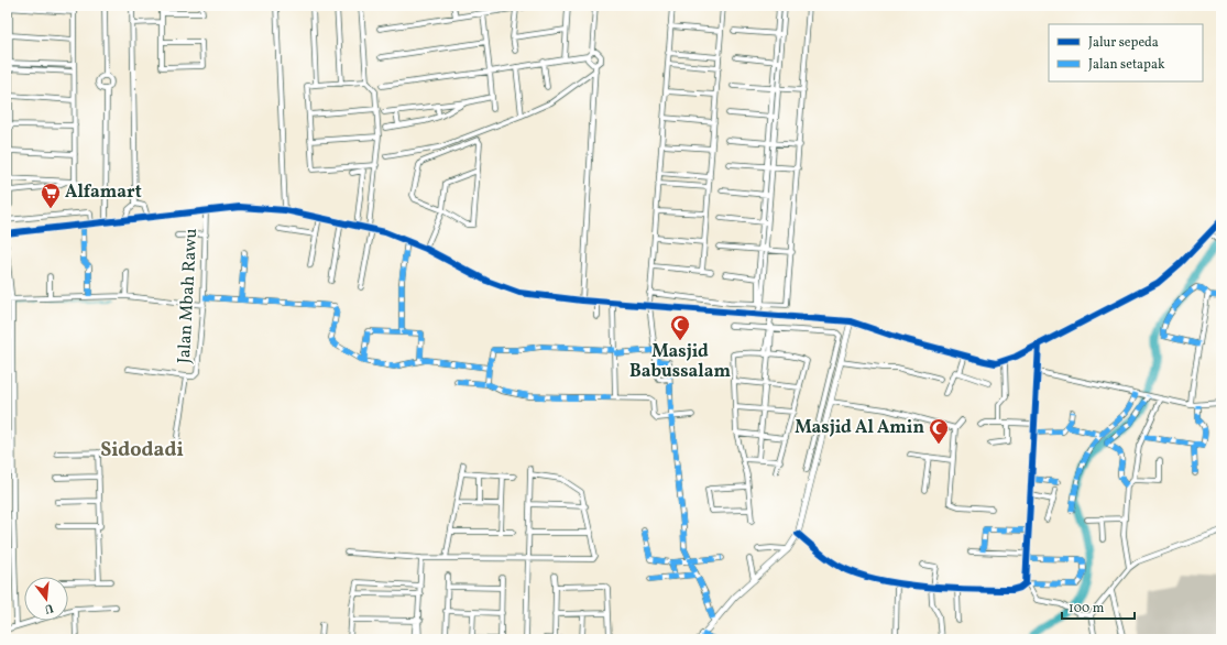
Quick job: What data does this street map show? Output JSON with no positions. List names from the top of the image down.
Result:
{
  "streets": {
    "street": ["Jalan Mbah Rawu"]
  },
  "districts": ["Sidodadi"],
  "places": {
    "supermarket": ["Alfamart"],
    "mosque": ["Masjid Babussalam", "Masjid Al Amin"]
  },
  "legend": ["Jalur sepeda", "Jalan setapak"],
  "scale_bar": "100 m",
  "north": "bottom"
}
